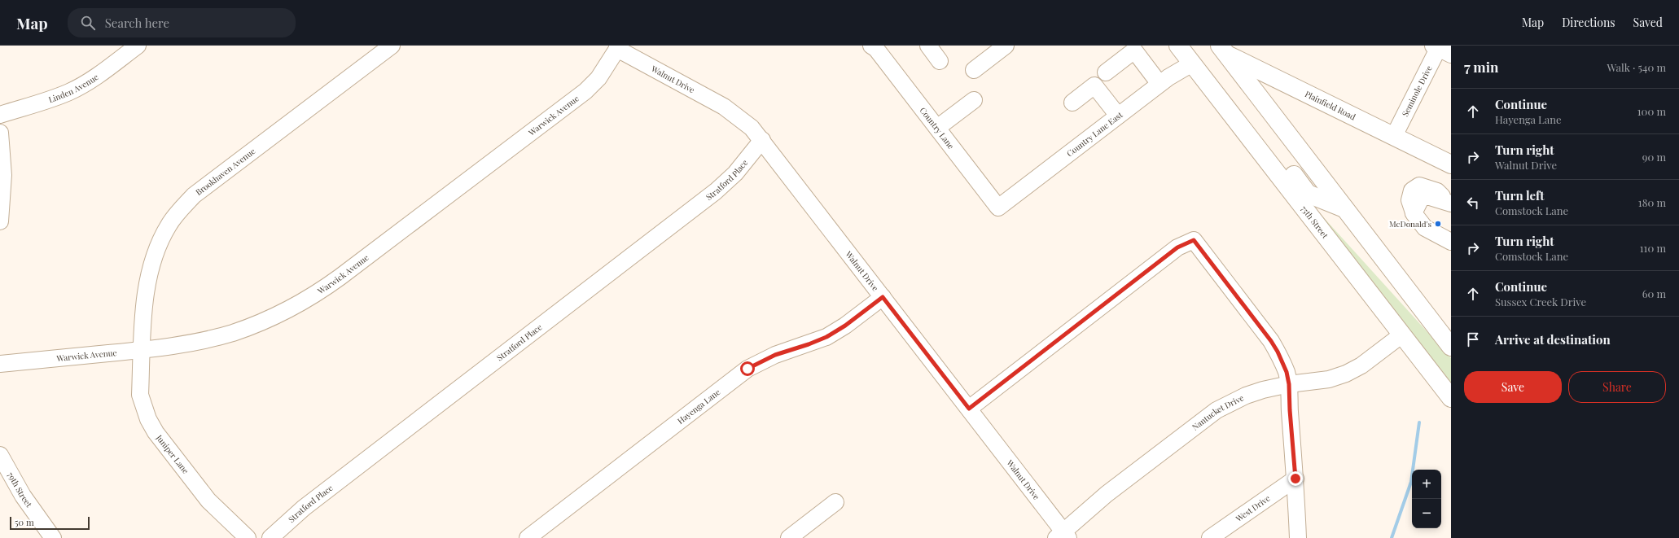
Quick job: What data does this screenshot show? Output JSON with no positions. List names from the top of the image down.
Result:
{
  "streets": {
    "main road": ["Plainfield Road", "75th Street"],
    "street": [
      "Walnut Drive",
      "Linden Avenue",
      "Seminole Drive",
      "Warwick Avenue",
      "Country Lane",
      "Country Lane East",
      "Brookhaven Avenue",
      "Stratford Place",
      "Hayenga Lane",
      "Nantucket Drive",
      "Juniper Lane",
      "79th Street",
      "West Drive"
    ]
  },
  "crossings": [
    ["Walnut Drive", "Warwick Avenue"],
    ["Walnut Drive", "Stratford Place"],
    ["Walnut Drive", "Hayenga Lane"],
    ["Walnut Drive", "Nantucket Drive"],
    ["Seminole Drive", "Plainfield Road"],
    ["Warwick Avenue", "Brookhaven Avenue"],
    ["Warwick Avenue", "Juniper Lane"],
    ["Country Lane", "Country Lane East"],
    ["Country Lane East", "75th Street"],
    ["Brookhaven Avenue", "Juniper Lane"],
    ["75th Street", "Nantucket Drive"]
  ],
  "places": ["McDonald's"],
  "scale_bar": "50 m",
  "page": {
    "header": "Map",
    "search": "Search here",
    "nav": ["Map", "Directions", "Saved"],
    "heading": ["7 min", "Walk · 540 m"],
    "list": [
      ["Continue", "Hayenga Lane", "100 m"],
      ["Turn right", "Walnut Drive", "90 m"],
      ["Turn left", "Comstock Lane", "180 m"],
      ["Turn right", "Comstock Lane", "110 m"],
      ["Continue", "Sussex Creek Drive", "60 m"],
      "Arrive at destination"
    ],
    "buttons": ["Save", "Share"],
    "map_buttons": ["+", "−"],
    "scale": "50 m"
  }
}
